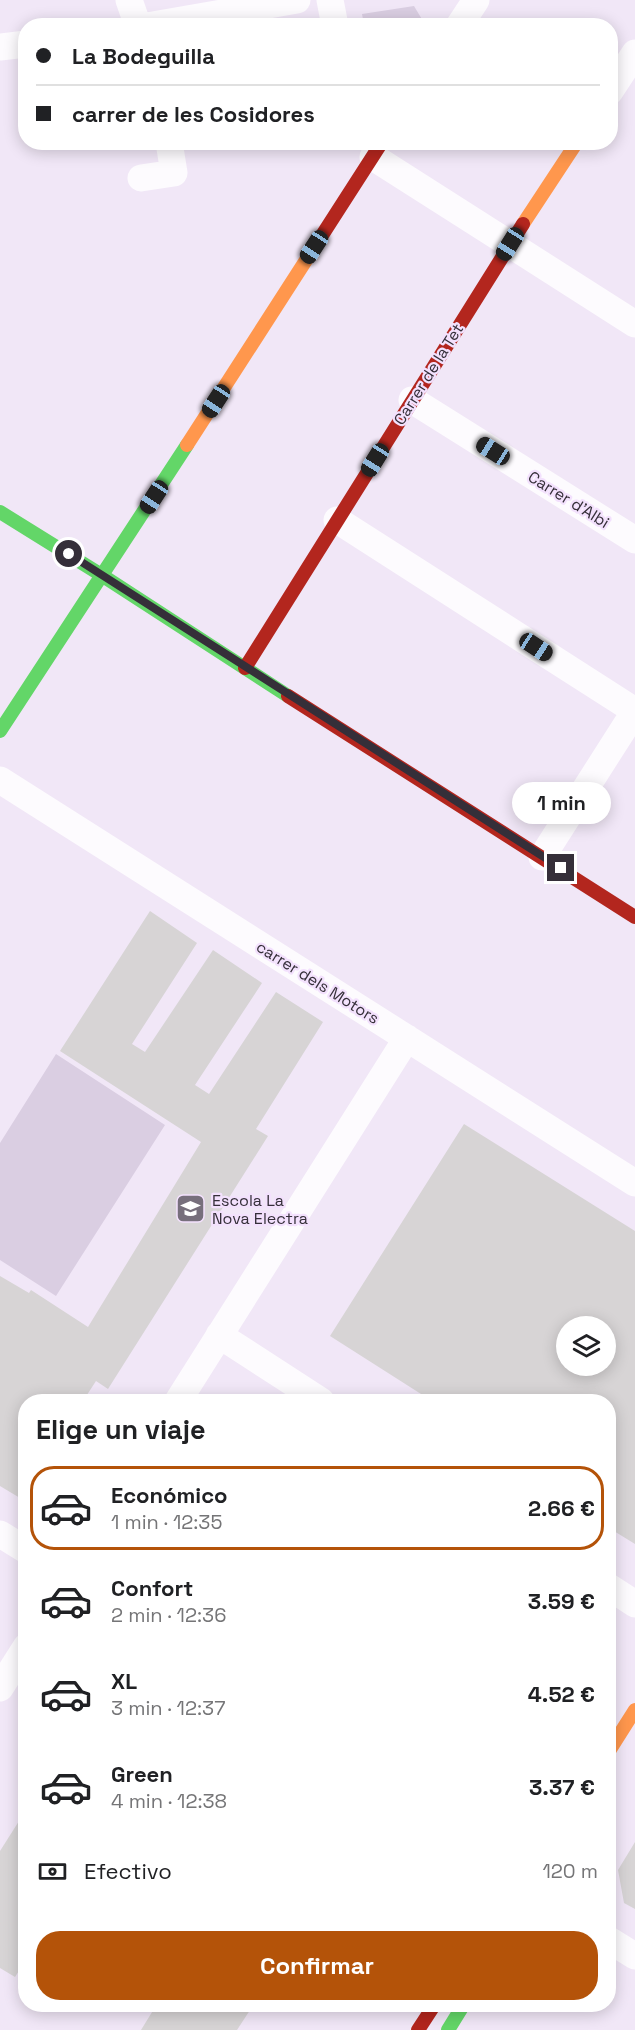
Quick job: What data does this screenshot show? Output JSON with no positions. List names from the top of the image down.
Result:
{
  "streets": {
    "street": ["Carrer de la Tet", "Carrer d'Albi", "carrer dels Motors"]
  },
  "crossings": [
    ["Carrer de la Tet", "Carrer d'Albi"]
  ],
  "places": {
    "school or university": ["Escola La Nova Electra"]
  },
  "page": {
    "banner": ["La Bodeguilla", "carrer de les Cosidores"],
    "bubble": "1 min",
    "heading": "Elige un viaje",
    "list": [
      {
        "name": "Económico",
        "note": "1 min · 12:35",
        "value": "2.66 €"
      },
      {
        "name": "Confort",
        "note": "2 min · 12:36",
        "value": "3.59 €"
      },
      {
        "name": "XL",
        "note": "3 min · 12:37",
        "value": "4.52 €"
      },
      {
        "name": "Green",
        "note": "4 min · 12:38",
        "value": "3.37 €"
      }
    ],
    "pay": ["Efectivo", "120 m"],
    "buttons": "Confirmar"
  }
}
